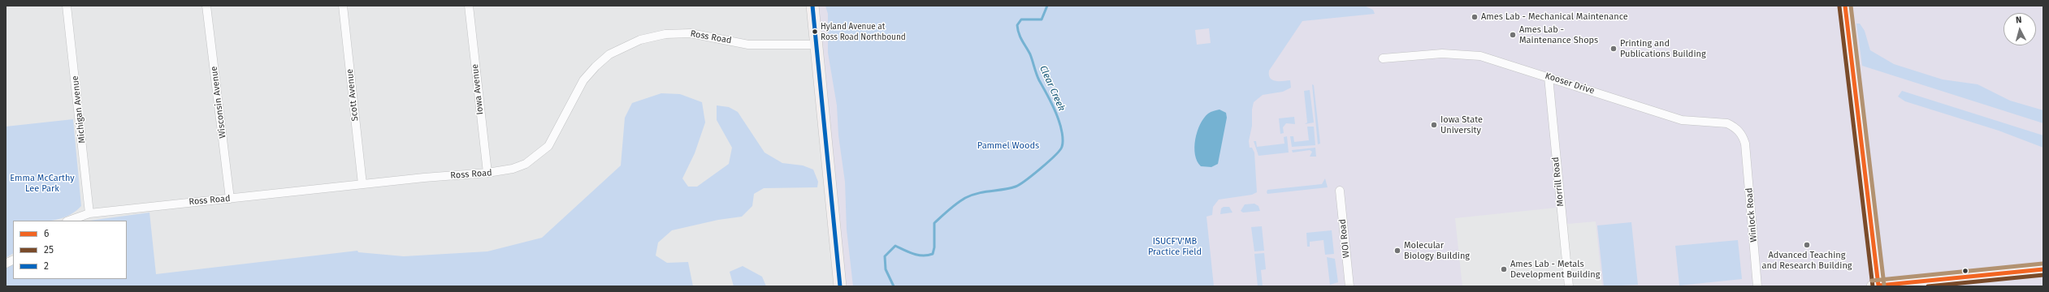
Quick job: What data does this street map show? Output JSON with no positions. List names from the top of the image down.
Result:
{
  "streets": {
    "street": [
      "Ross Road",
      "Kooser Drive",
      "Iowa Avenue",
      "Scott Avenue",
      "Wisconsin Avenue",
      "Michigan Avenue",
      "Morrill Road",
      "Winlock Road",
      "WOI Road"
    ]
  },
  "crossings": [
    ["Ross Road", "Iowa Avenue"],
    ["Ross Road", "Scott Avenue"],
    ["Ross Road", "Wisconsin Avenue"],
    ["Ross Road", "Michigan Avenue"],
    ["Kooser Drive", "Morrill Road"],
    ["Kooser Drive", "Winlock Road"]
  ],
  "water": ["Clear Creek"],
  "parks": ["Pammel Woods", "Emma McCarthy Lee Park", "ISUCF'V'MB Practice Field"],
  "places": [
    "Ames Lab - Mechanical Maintenance",
    "Hyland Avenue at Ross Road Northbound",
    "Ames Lab - Maintenance Shops",
    "Printing and Publications Building",
    "Iowa State University",
    "Advanced Teaching and Research Building",
    "Molecular Biology Building",
    "Ames Lab - Metals Development Building"
  ],
  "lines": ["transit line 6", "transit line 2", "transit line 25"],
  "legend": ["6", "25", "2"],
  "north": "top"
}
